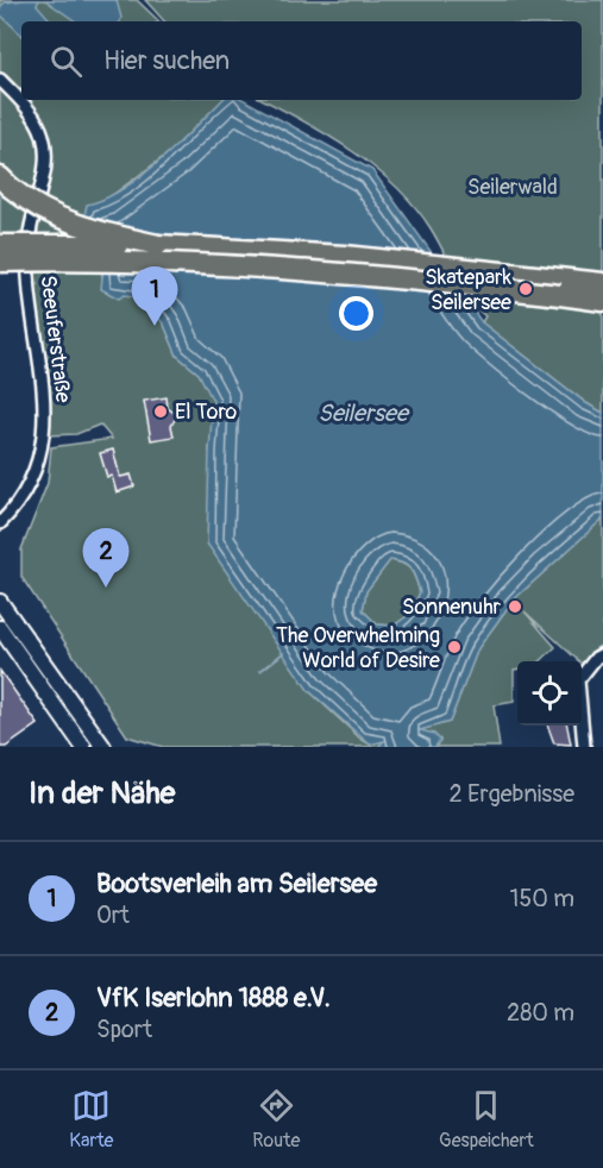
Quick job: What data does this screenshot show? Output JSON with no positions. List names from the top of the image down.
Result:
{
  "streets": {
    "street": ["Seeuferstraße"]
  },
  "water": ["Seilersee"],
  "parks": ["Seilerwald"],
  "places": [
    "Skatepark Seilersee",
    "El Toro",
    "Sonnenuhr",
    "The Overwhelming World of Desire"
  ],
  "page": {
    "search": "Hier suchen",
    "pins": ["1", "2"],
    "heading": ["In der Nähe", "2 Ergebnisse"],
    "list": [
      {
        "mark": "1",
        "name": "Bootsverleih am Seilersee",
        "note": "Ort",
        "value": "150 m"
      },
      {
        "mark": "2",
        "name": "VfK Iserlohn 1888 e.V.",
        "note": "Sport",
        "value": "280 m"
      }
    ],
    "nav": ["Karte", "Route", "Gespeichert"]
  }
}
